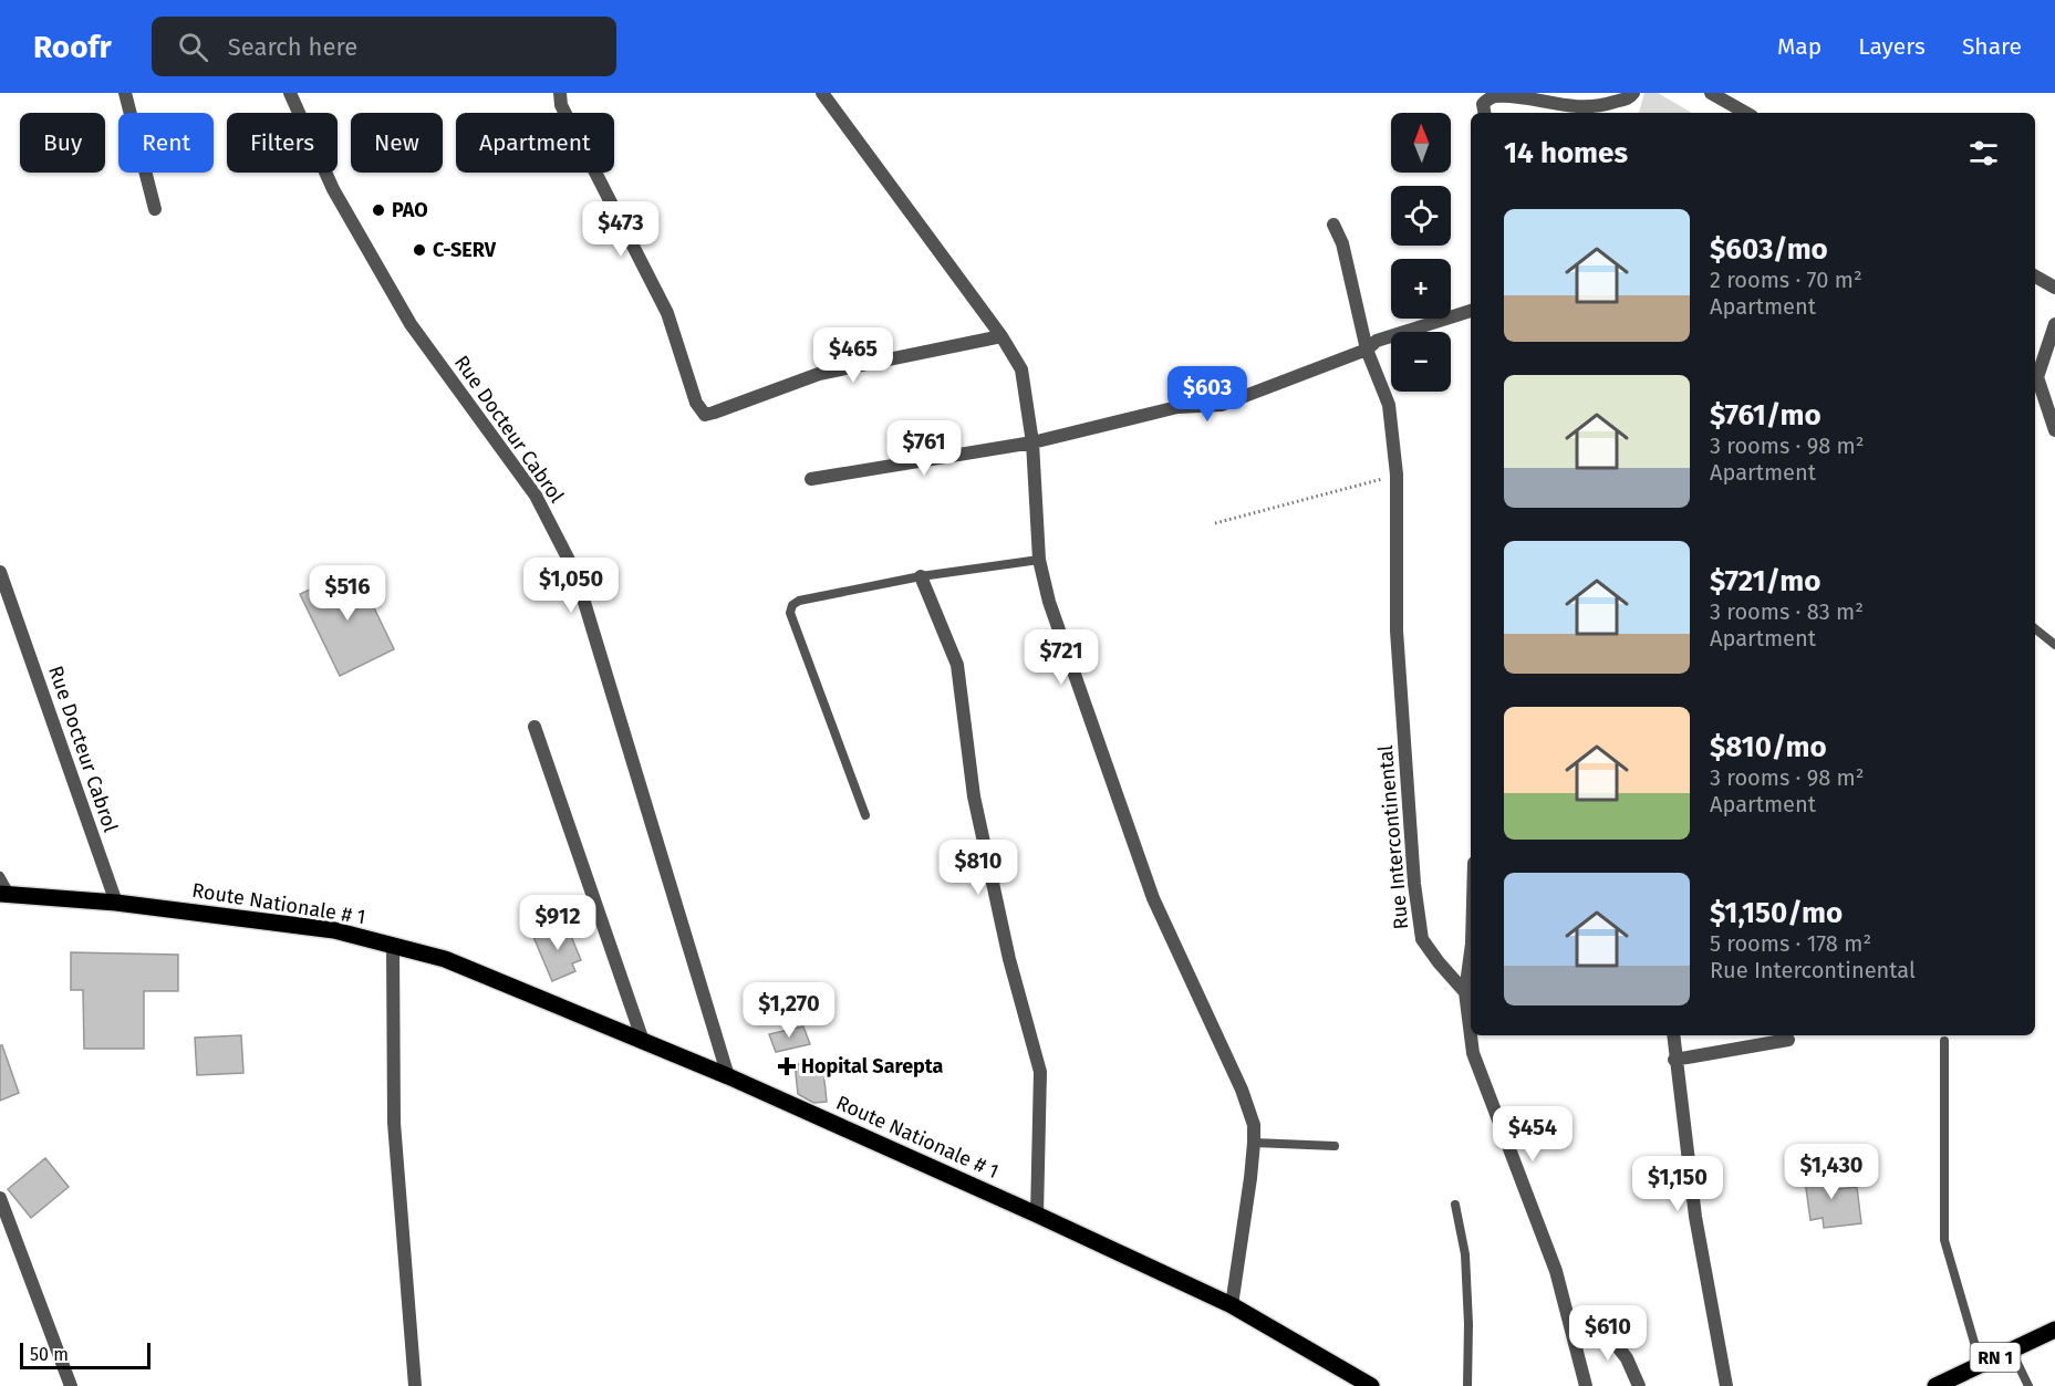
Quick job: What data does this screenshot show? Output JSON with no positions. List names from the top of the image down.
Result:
{
  "streets": {
    "main road": ["Route Nationale # 1", "RN 1"],
    "street": ["Rue Docteur Cabrol", "Rue Intercontinental"]
  },
  "crossings": [
    ["Rue Docteur Cabrol", "Route Nationale # 1"]
  ],
  "places": {
    "other": ["PAO", "C-SERV"],
    "health": ["Hopital Sarepta"]
  },
  "scale_bar": "50 m",
  "north": "top",
  "page": {
    "header": "Roofr",
    "search": "Search here",
    "nav": ["Map", "Layers", "Share"],
    "map_buttons": ["+", "−"],
    "chip": [
      "Buy",
      "Rent",
      "Filters",
      "New",
      "Apartment"
    ],
    "heading": "14 homes",
    "list": [
      {
        "name": "$603/mo",
        "note": "2 rooms · 70 m² · Apartment"
      },
      {
        "name": "$761/mo",
        "note": "3 rooms · 98 m² · Apartment"
      },
      {
        "name": "$721/mo",
        "note": "3 rooms · 83 m² · Apartment"
      },
      {
        "name": "$810/mo",
        "note": "3 rooms · 98 m² · Apartment"
      },
      {
        "name": "$1,150/mo",
        "note": "5 rooms · 178 m² · Rue Intercontinental"
      }
    ],
    "price": [
      "$473",
      "$465",
      "$603",
      "$761",
      "$1,050",
      "$516",
      "$721",
      "$810",
      "$912",
      "$1,270",
      "$454",
      "$1,430",
      "$1,150",
      "$610"
    ],
    "scale": "50 m"
  }
}
